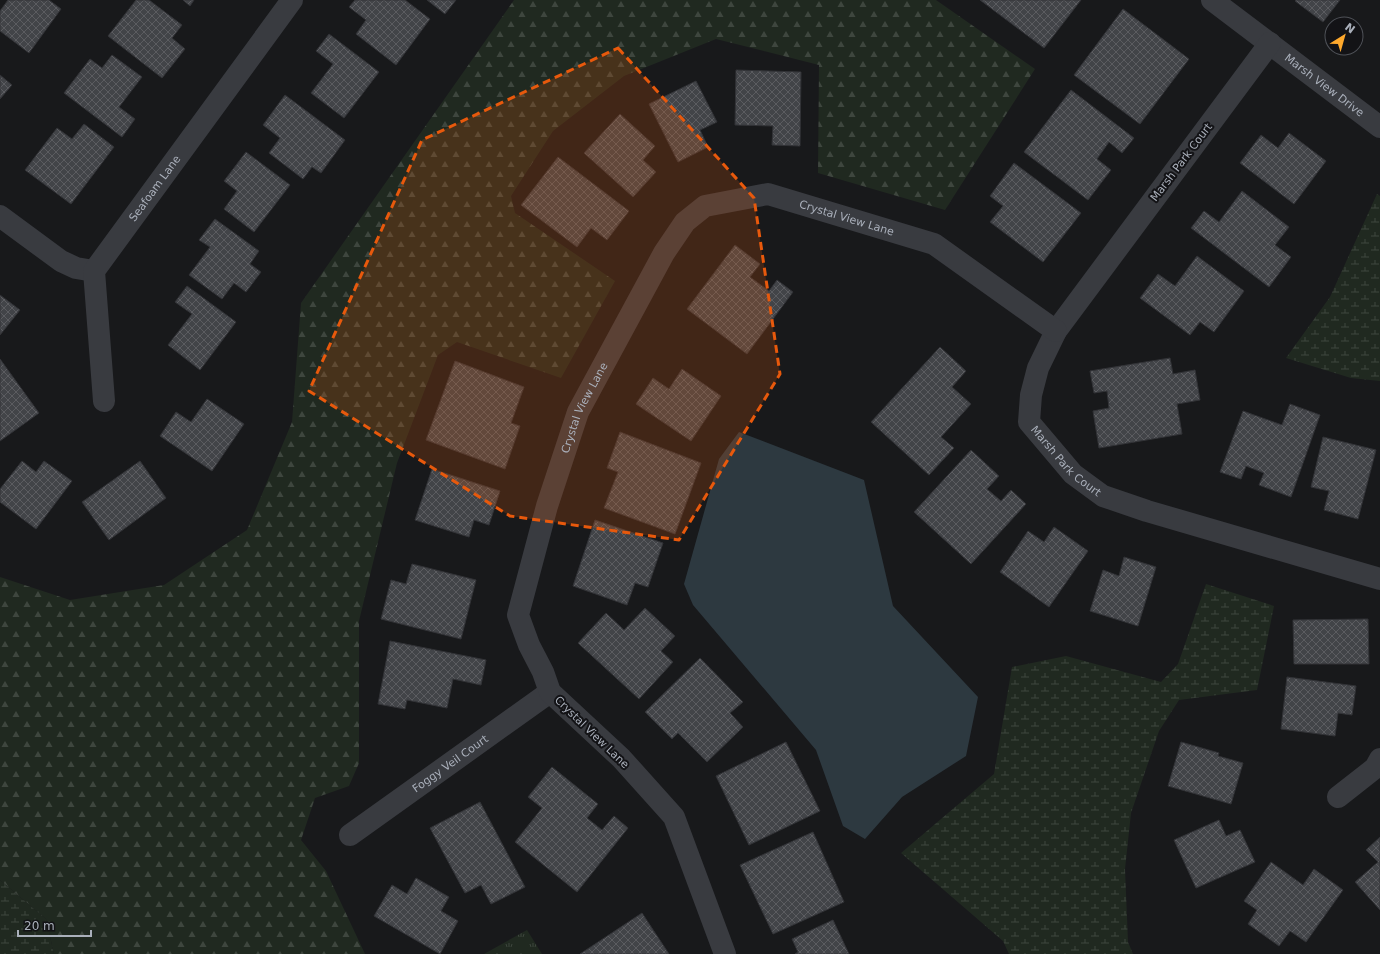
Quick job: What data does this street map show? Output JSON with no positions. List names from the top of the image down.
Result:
{
  "streets": {
    "street": [
      "Marsh View Drive",
      "Marsh Park Court",
      "Seafoam Lane",
      "Crystal View Lane",
      "Foggy Veil Court"
    ]
  },
  "crossings": [
    ["Marsh View Drive", "Marsh Park Court"],
    ["Marsh Park Court", "Crystal View Lane"],
    ["Crystal View Lane", "Foggy Veil Court"]
  ],
  "scale_bar": "20 m",
  "north": "top right"
}
